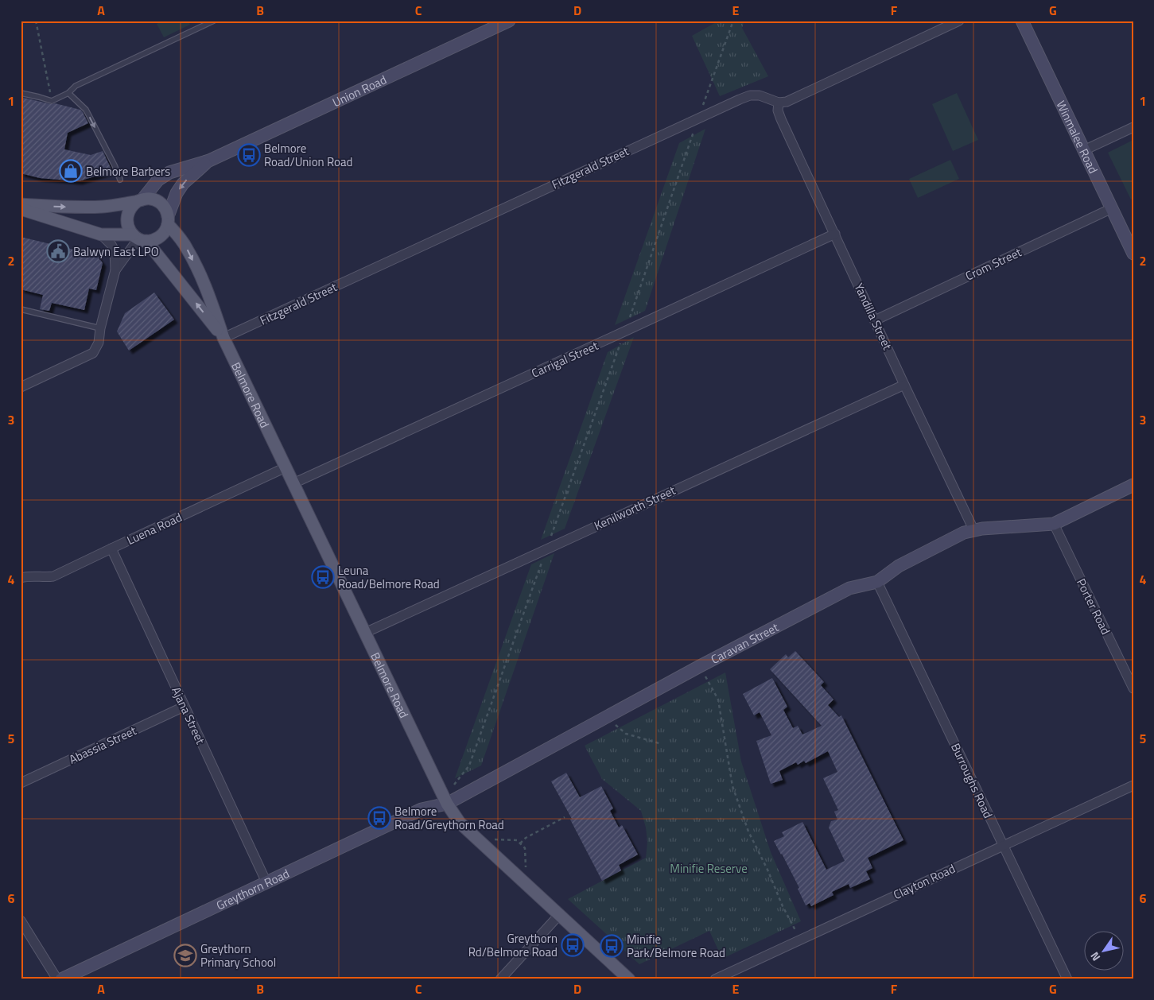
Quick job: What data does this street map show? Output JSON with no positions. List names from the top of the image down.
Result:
{
  "streets": {
    "main road": ["Belmore Road"],
    "street": [
      "Union Road",
      "Winmalee Road",
      "Fitzgerald Street",
      "Crom Street",
      "Yandilla Street",
      "Carrigal Street",
      "Kenilworth Street",
      "Luena Road",
      "Porter Road",
      "Caravan Street",
      "Ajana Street",
      "Abassia Street",
      "Burroughs Road",
      "Clayton Road",
      "Greythorn Road"
    ]
  },
  "crossings": [
    ["Union Road", "Belmore Road"],
    ["Winmalee Road", "Crom Street"],
    ["Fitzgerald Street", "Yandilla Street"],
    ["Fitzgerald Street", "Belmore Road"],
    ["Crom Street", "Yandilla Street"],
    ["Yandilla Street", "Carrigal Street"],
    ["Yandilla Street", "Kenilworth Street"],
    ["Yandilla Street", "Caravan Street"],
    ["Carrigal Street", "Belmore Road"],
    ["Belmore Road", "Kenilworth Street"],
    ["Belmore Road", "Luena Road"],
    ["Belmore Road", "Caravan Street"],
    ["Belmore Road", "Greythorn Road"],
    ["Luena Road", "Ajana Street"],
    ["Porter Road", "Caravan Street"],
    ["Caravan Street", "Burroughs Road"],
    ["Caravan Street", "Greythorn Road"],
    ["Ajana Street", "Abassia Street"],
    ["Ajana Street", "Greythorn Road"],
    ["Burroughs Road", "Clayton Road"]
  ],
  "parks": ["Minifie Reserve"],
  "places": {
    "bus stop": [
      "Belmore Road/Union Road",
      "Leuna Road/Belmore Road",
      "Belmore Road/Greythorn Road",
      "Greythorn Rd/Belmore Road",
      "Minifie Park/Belmore Road"
    ],
    "shop": ["Belmore Barbers"],
    "public building": ["Balwyn East LPO"],
    "school or university": ["Greythorn Primary School"]
  },
  "north": "bottom left",
  "grid": {
    "columns": [
      "A",
      "B",
      "C",
      "D",
      "E",
      "F",
      "G"
    ],
    "rows": [
      "1",
      "2",
      "3",
      "4",
      "5",
      "6"
    ]
  }
}
